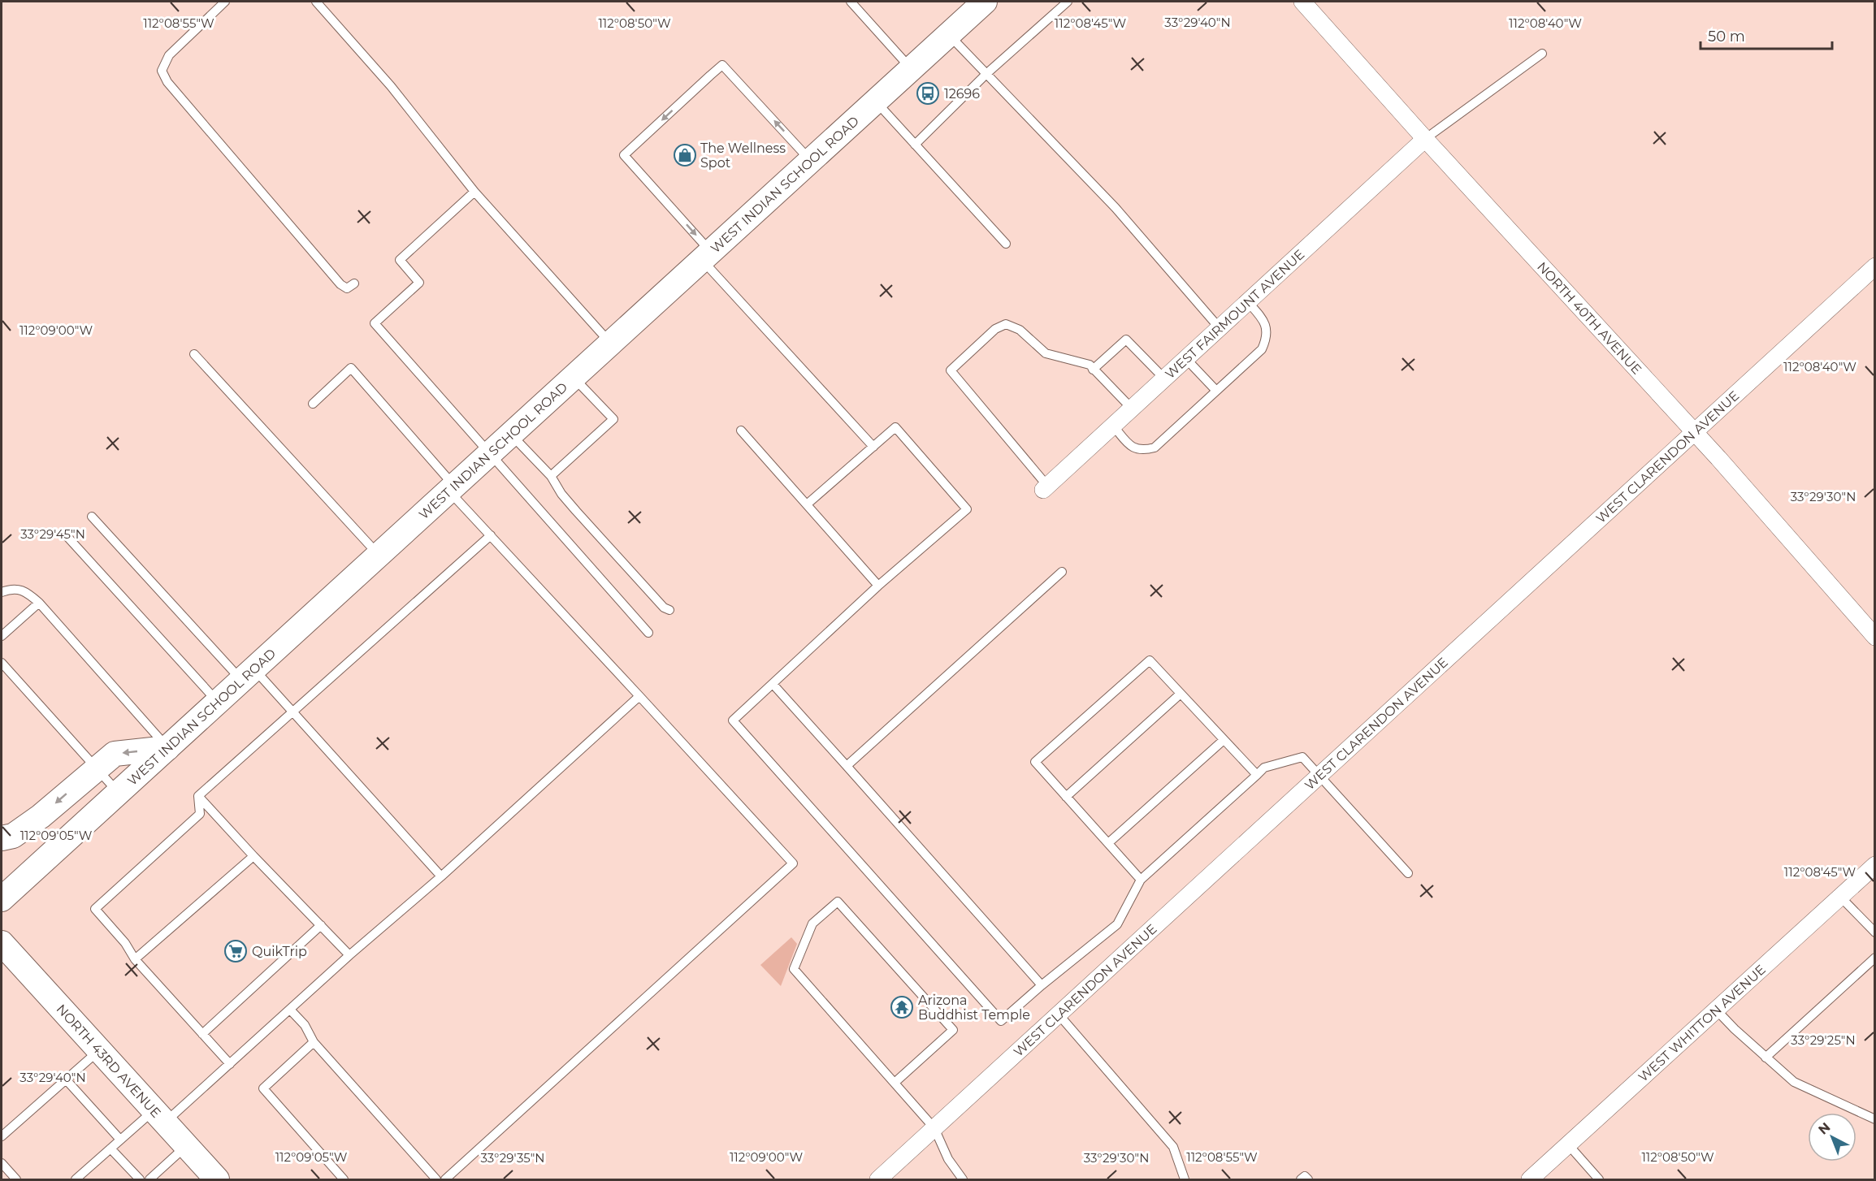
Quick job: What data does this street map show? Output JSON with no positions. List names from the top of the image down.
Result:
{
  "streets": {
    "main road": ["WEST INDIAN SCHOOL ROAD", "NORTH 43RD AVENUE"],
    "street": [
      "WEST FAIRMOUNT AVENUE",
      "NORTH 40TH AVENUE",
      "WEST CLARENDON AVENUE",
      "WEST WHITTON AVENUE"
    ]
  },
  "crossings": [
    ["WEST FAIRMOUNT AVENUE", "NORTH 40TH AVENUE"],
    ["NORTH 40TH AVENUE", "WEST CLARENDON AVENUE"]
  ],
  "places": {
    "bus stop": ["12696"],
    "shop": ["The Wellness Spot"],
    "supermarket": ["QuikTrip"],
    "temple": ["Arizona Buddhist Temple"]
  },
  "scale_bar": "50 m",
  "north": "top left",
  "coordinates": [
    "33°29'40\"N",
    "112°08'55\"W",
    "112°08'45\"W",
    "112°08'50\"W",
    "112°08'40\"W",
    "112°09'00\"W",
    "33°29'30\"N",
    "33°29'45\"N",
    "112°09'05\"W",
    "33°29'25\"N",
    "33°29'35\"N"
  ]
}
